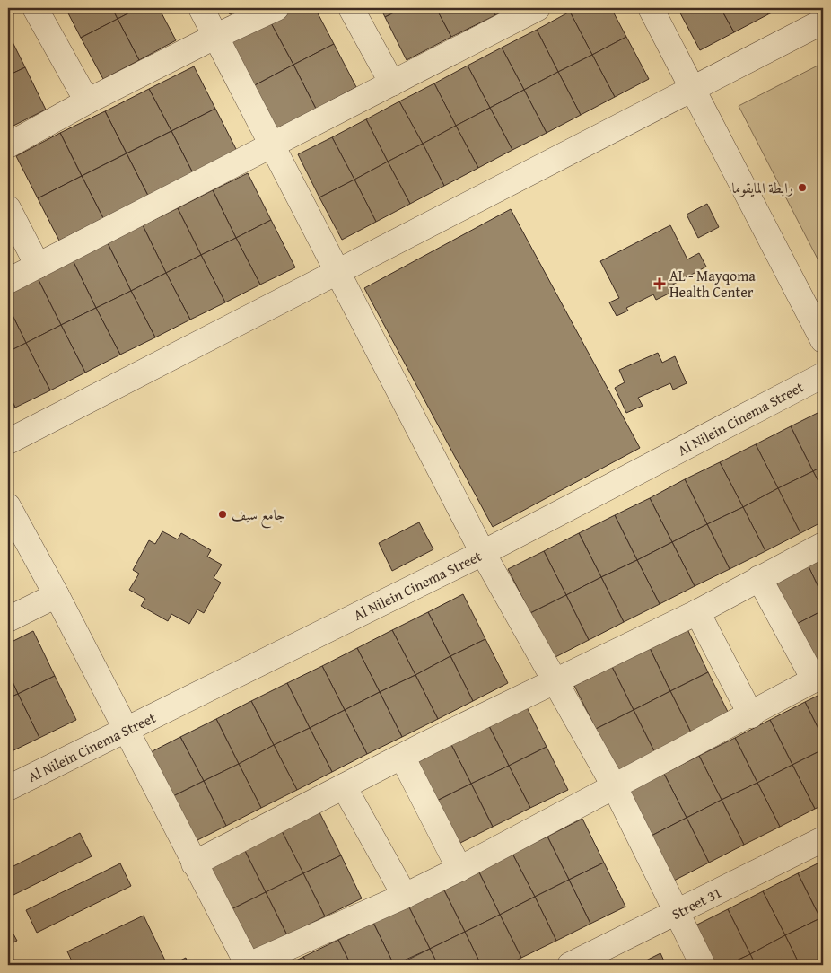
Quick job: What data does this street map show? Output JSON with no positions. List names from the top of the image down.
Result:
{
  "streets": {
    "street": ["Al Nilein Cinema Street", "Street 31"]
  },
  "places": {
    "other": ["رابطة المايقوما", "جامع سيف"],
    "health": ["AL - Mayqoma Health Center"]
  }
}
